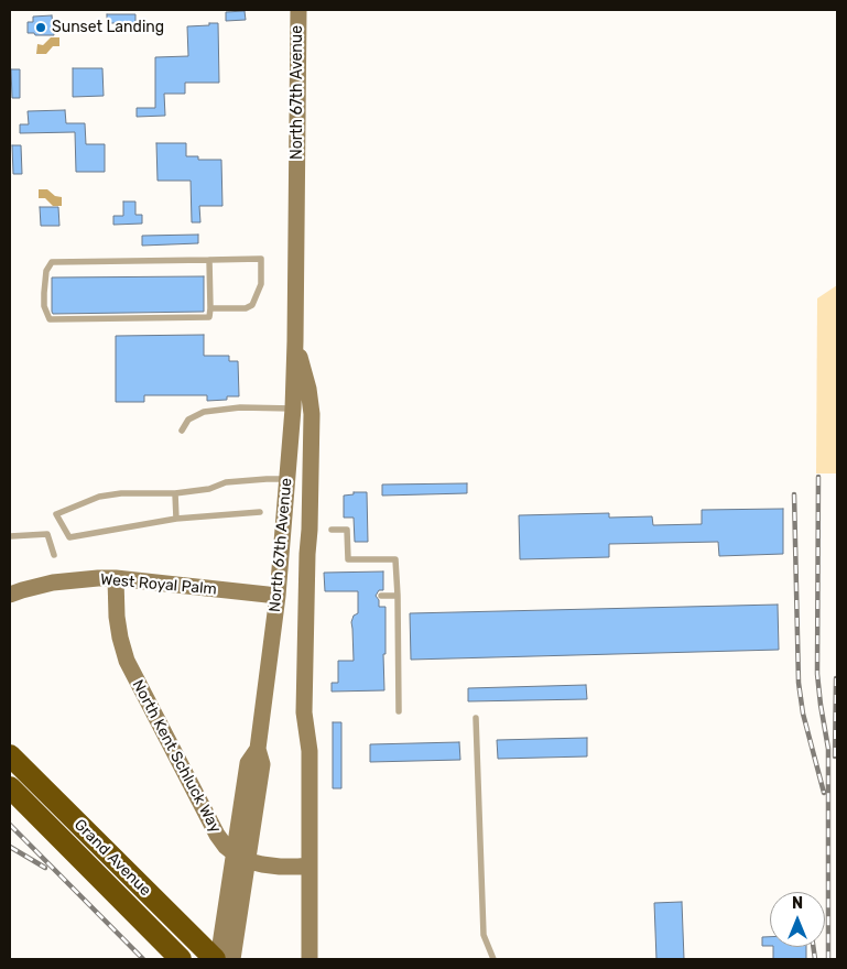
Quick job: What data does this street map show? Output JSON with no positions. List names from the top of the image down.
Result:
{
  "streets": {
    "highway": ["Grand Avenue"],
    "main road": ["North 67th Avenue", "West Royal Palm", "North Kent Schluck Way"]
  },
  "crossings": [
    ["North 67th Avenue", "West Royal Palm"],
    ["North 67th Avenue", "North Kent Schluck Way"],
    ["North 67th Avenue", "Grand Avenue"],
    ["West Royal Palm", "North Kent Schluck Way"]
  ],
  "places": ["Sunset Landing"],
  "north": "top"
}
